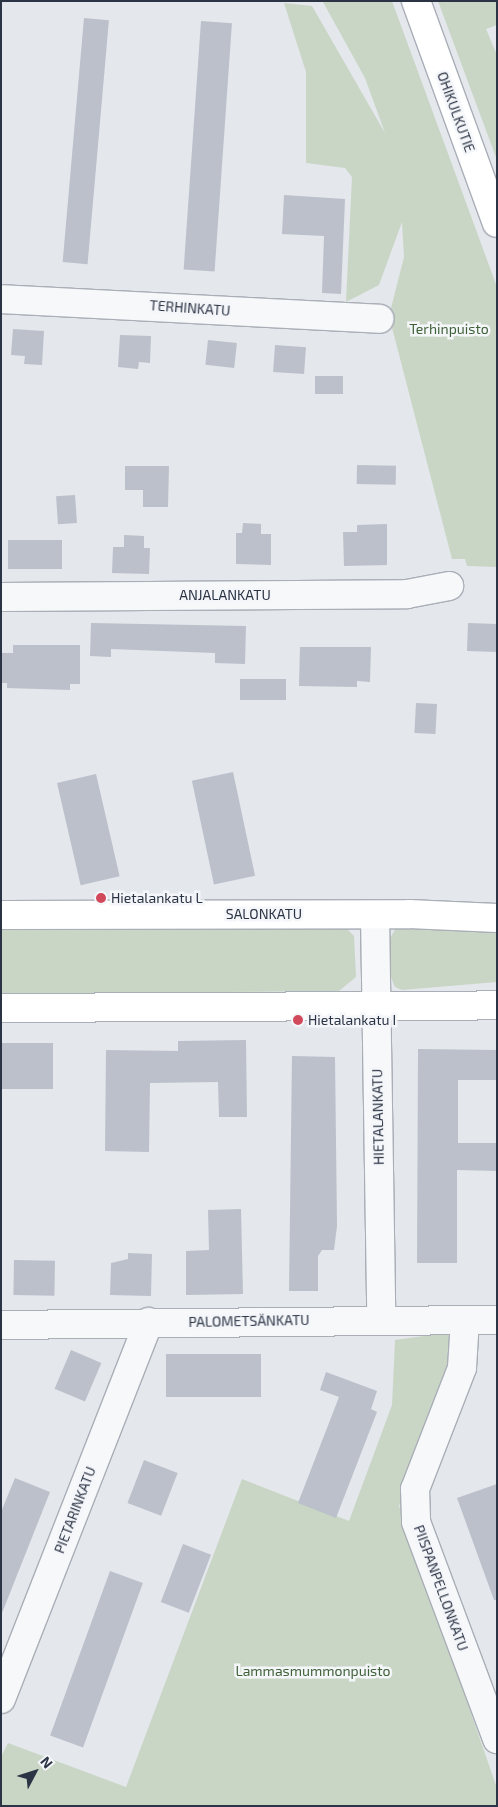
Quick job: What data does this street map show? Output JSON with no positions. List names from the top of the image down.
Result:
{
  "streets": {
    "main road": ["OHIKULKUTIE", "SALONKATU"],
    "street": [
      "TERHINKATU",
      "ANJALANKATU",
      "HIETALANKATU",
      "PALOMETSÄNKATU",
      "PIETARINKATU",
      "PIISPANPELLONKATU"
    ]
  },
  "crossings": [
    ["SALONKATU", "HIETALANKATU"],
    ["HIETALANKATU", "PALOMETSÄNKATU"],
    ["PALOMETSÄNKATU", "PIETARINKATU"],
    ["PALOMETSÄNKATU", "PIISPANPELLONKATU"]
  ],
  "parks": ["Terhinpuisto", "Lammasmummonpuisto"],
  "places": ["Hietalankatu L", "Hietalankatu I"],
  "north": "top right"
}
